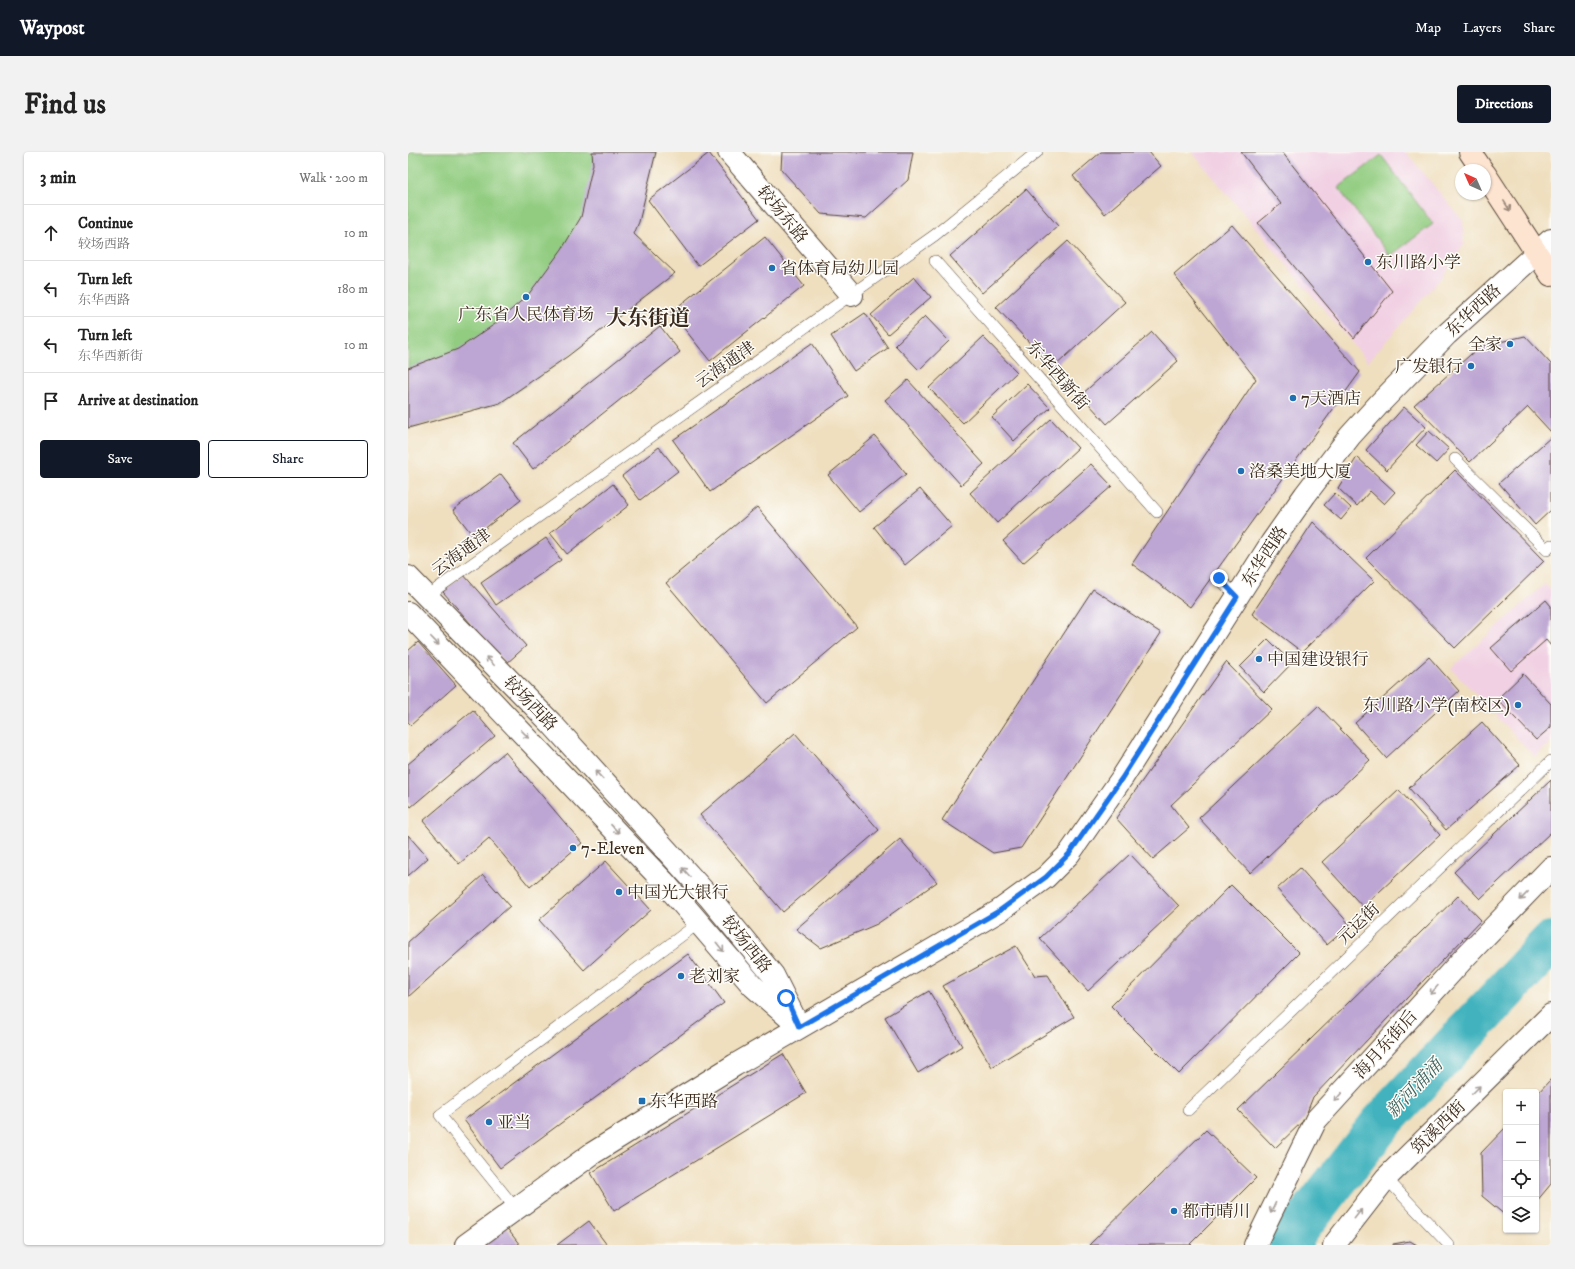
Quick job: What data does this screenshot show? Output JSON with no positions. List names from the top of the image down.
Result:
{
  "streets": {
    "street": [
      "较场东路",
      "东华西路",
      "较场西路",
      "海月东街后",
      "筑溪西街"
    ],
    "lane": ["云海通津", "东华西新街", "元运街"]
  },
  "crossings": [
    ["较场东路", "云海通津"],
    ["东华西路", "较场西路"],
    ["云海通津", "较场西路"]
  ],
  "one_way": ["海月东街后", "筑溪西街"],
  "districts": ["大东街道"],
  "water": ["新河浦涌"],
  "places": {
    "other": [
      "东川路小学",
      "省体育局幼儿园",
      "广东省人民体育场",
      "全家",
      "广发银行",
      "7天酒店",
      "洛桑美地大厦",
      "中国建设银行",
      "东川路小学(南校区)",
      "7-Eleven",
      "中国光大银行",
      "老刘家",
      "亚当",
      "都市晴川"
    ],
    "transit": ["东华西路"]
  },
  "north": "top left",
  "page": {
    "header": "Waypost",
    "nav": ["Map", "Layers", "Share"],
    "buttons": [
      "Directions",
      ["Save", "Share"]
    ],
    "title": "Find us",
    "heading": ["3 min", "Walk · 200 m"],
    "list": [
      ["Continue", "较场西路", "10 m"],
      ["Turn left", "东华西路", "180 m"],
      ["Turn left", "东华西新街", "10 m"],
      "Arrive at destination"
    ],
    "map_buttons": ["+", "−"]
  }
}
